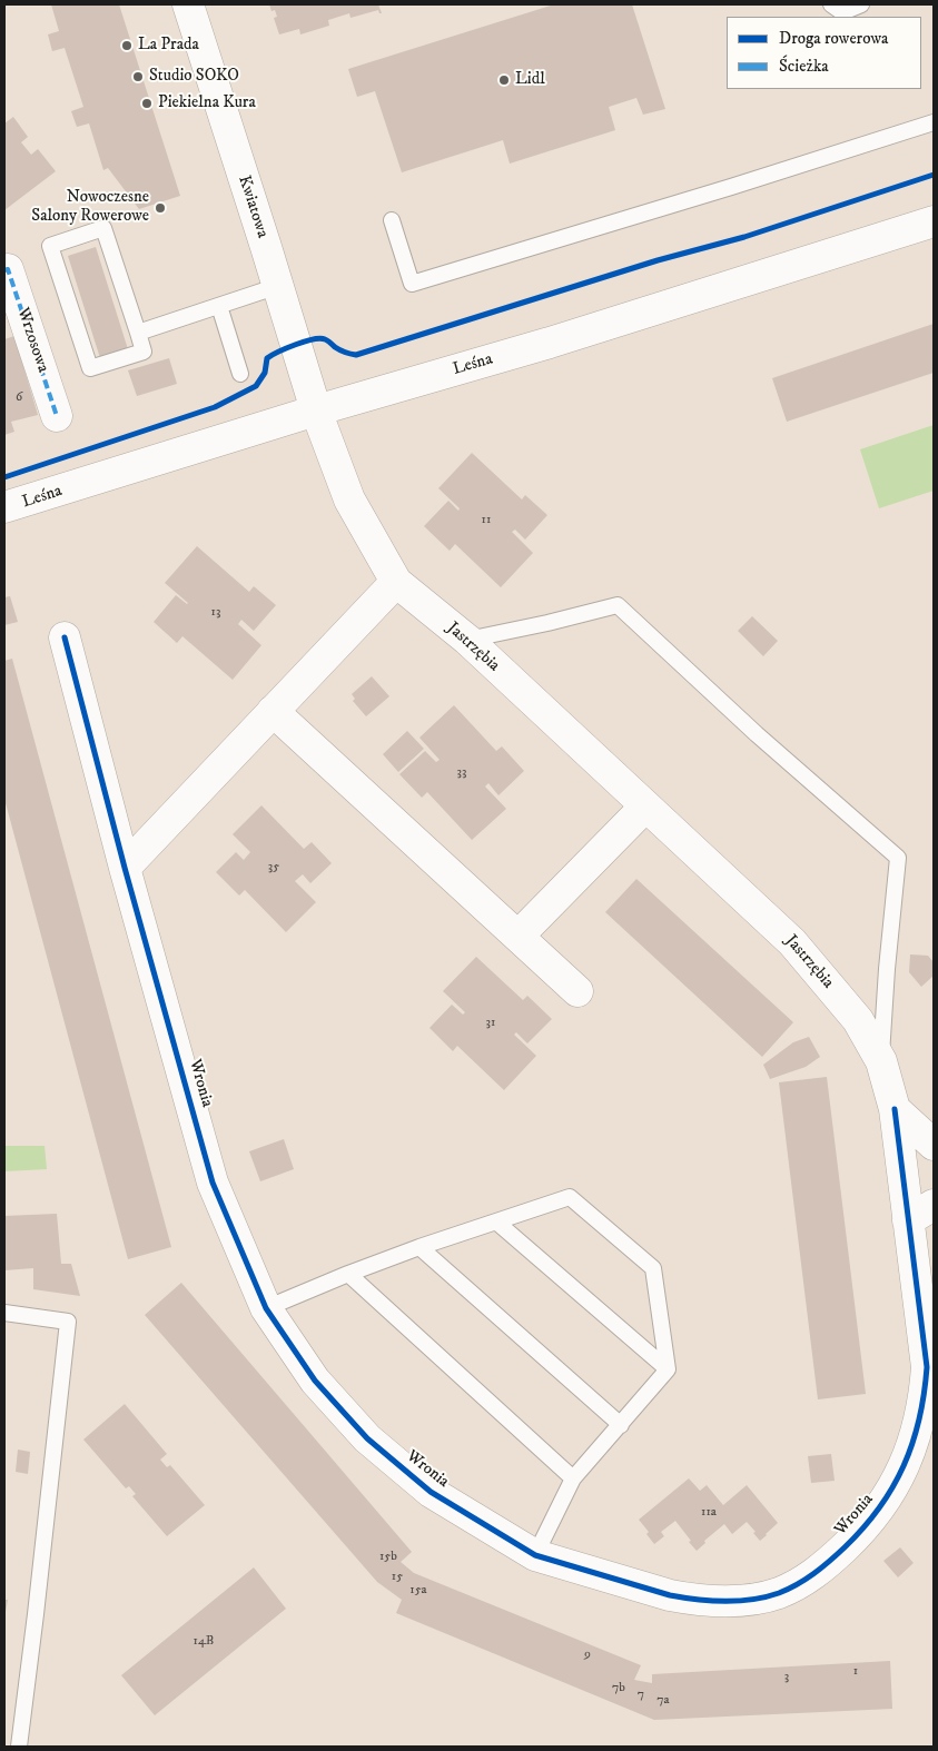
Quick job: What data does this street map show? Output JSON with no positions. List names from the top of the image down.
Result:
{
  "streets": {
    "street": [
      "Kwiatowa",
      "Wrzosowa",
      "Leśna",
      "Jastrzębia",
      "Wronia"
    ]
  },
  "crossings": [
    ["Kwiatowa", "Leśna"],
    ["Kwiatowa", "Jastrzębia"],
    ["Leśna", "Jastrzębia"],
    ["Jastrzębia", "Wronia"]
  ],
  "places": [
    "La Prada",
    "Studio SOKO",
    "Lidl",
    "Piekielna Kura",
    "Nowoczesne Salony Rowerowe"
  ],
  "house_numbers": [
    "6",
    "11",
    "13",
    "33",
    "35",
    "31",
    "11a",
    "15b",
    "15",
    "15a",
    "14B",
    "9",
    "1",
    "3",
    "7b",
    "7",
    "7a"
  ],
  "legend": ["Droga rowerowa", "Ścieżka"]
}
